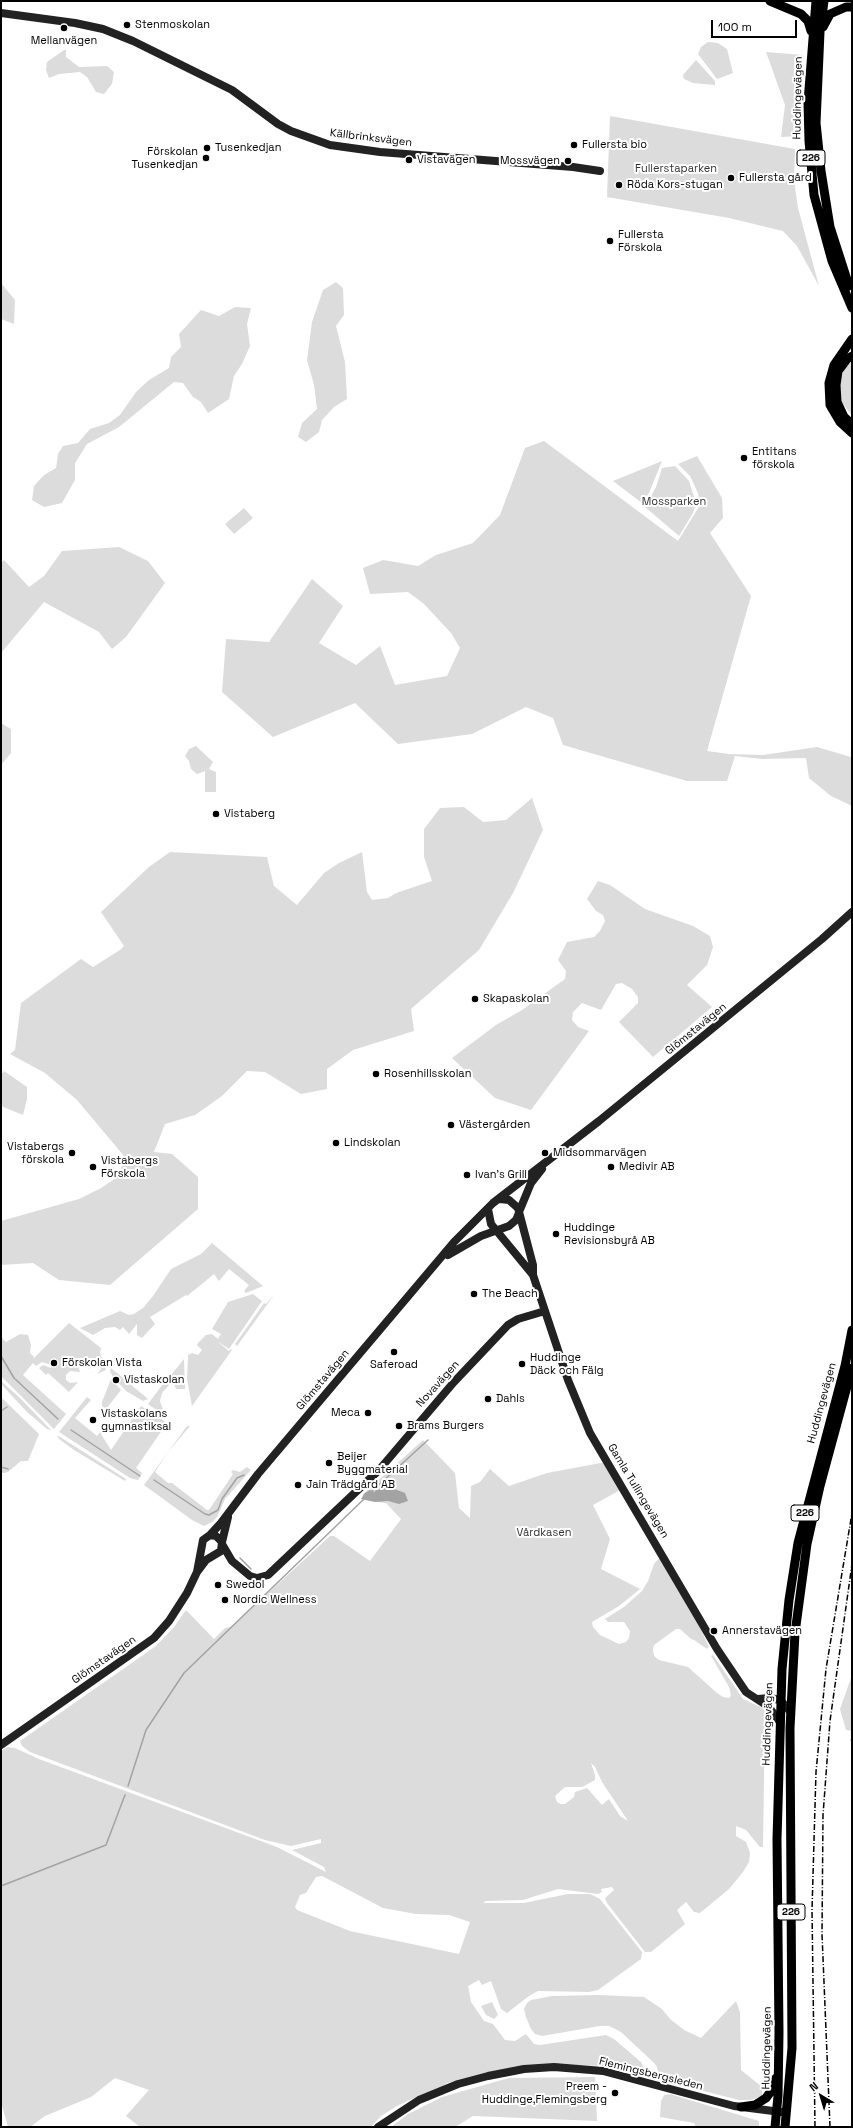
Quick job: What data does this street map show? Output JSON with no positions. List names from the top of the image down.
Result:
{
  "streets": {
    "main road": ["Huddingevägen", "226"],
    "street": [
      "Källbrinksvägen",
      "Glömstavägen",
      "Novavägen",
      "Gamla Tullingevägen",
      "Flemingsbergsleden"
    ]
  },
  "crossings": [
    ["Huddingevägen", "Gamla Tullingevägen"],
    ["Huddingevägen", "Flemingsbergsleden"],
    ["Glömstavägen", "Novavägen"],
    ["Glömstavägen", "Gamla Tullingevägen"],
    ["Novavägen", "Gamla Tullingevägen"]
  ],
  "parks": ["Fullerstaparken", "Mossparken", "Vårdkasen"],
  "places": [
    "Stenmoskolan",
    "Mellanvägen",
    "Fullersta bio",
    "Tusenkedjan",
    "Förskolan Tusenkedjan",
    "Vistavägen",
    "Mossvägen",
    "Fullersta gård",
    "Röda Kors-stugan",
    "Fullersta Förskola",
    "Entitans förskola",
    "Vistaberg",
    "Skapaskolan",
    "Rosenhillsskolan",
    "Västergården",
    "Lindskolan",
    "Vistabergs förskola",
    "Midsommarvägen",
    "Vistabergs Förskola",
    "Medivir AB",
    "Ivan's Grill",
    "Huddinge Revisionsbyrå AB",
    "The Beach",
    "Saferoad",
    "Förskolan Vista",
    "Huddinge Däck och Fälg",
    "Vistaskolan",
    "Dahls",
    "Meca",
    "Vistaskolans gymnastiksal",
    "Brams Burgers",
    "Beijer Byggmaterial",
    "Jain Trädgård AB",
    "Swedol",
    "Nordic Wellness",
    "Annerstavägen",
    "Preem - Huddinge,Flemingsberg"
  ],
  "scale_bar": "100 m",
  "north": "top left"
}
